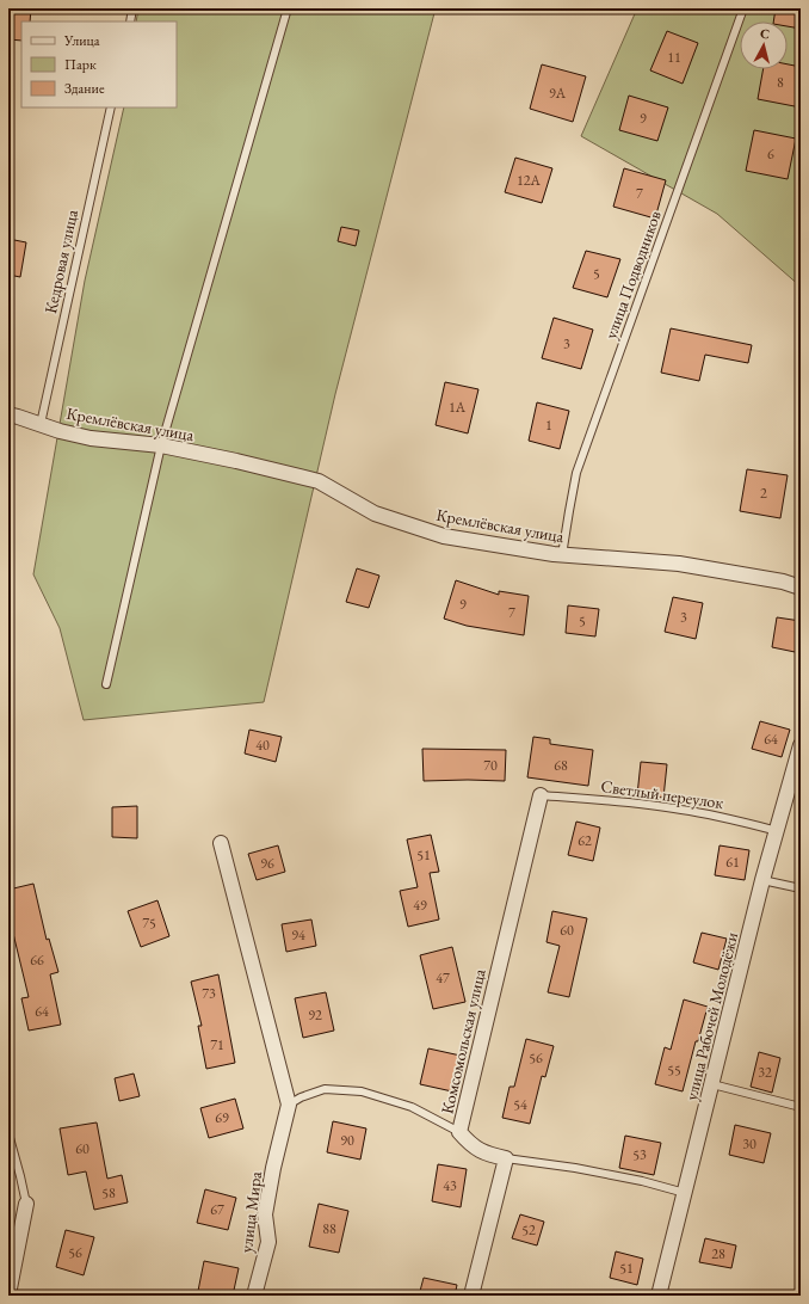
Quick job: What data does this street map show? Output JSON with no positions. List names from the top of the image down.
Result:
{
  "streets": {
    "street": [
      "Кремлёвская улица",
      "улица Рабочей Молодёжи",
      "Комсомольская улица",
      "улица Мира"
    ],
    "lane": ["Кедровая улица", "улица Подводников", "Светлый переулок"]
  },
  "crossings": [
    ["Кедровая улица", "Кремлёвская улица"],
    ["улица Подводников", "Кремлёвская улица"],
    ["Светлый переулок", "улица Рабочей Молодёжи"],
    ["Светлый переулок", "Комсомольская улица"]
  ],
  "house_numbers": [
    "11",
    "8",
    "9А",
    "9",
    "6",
    "12А",
    "7",
    "5",
    "3",
    "1А",
    "1",
    "2",
    "9",
    "7",
    "3",
    "5",
    "64",
    "40",
    "70",
    "68",
    "62",
    "51",
    "61",
    "96",
    "49",
    "75",
    "60",
    "94",
    "66",
    "47",
    "73",
    "64",
    "92",
    "71",
    "56",
    "55",
    "32",
    "54",
    "69",
    "90",
    "30",
    "60",
    "53",
    "43",
    "58",
    "67",
    "88",
    "52",
    "56",
    "28",
    "51"
  ],
  "legend": ["Улица", "Парк", "Здание"],
  "north": "top"
}
